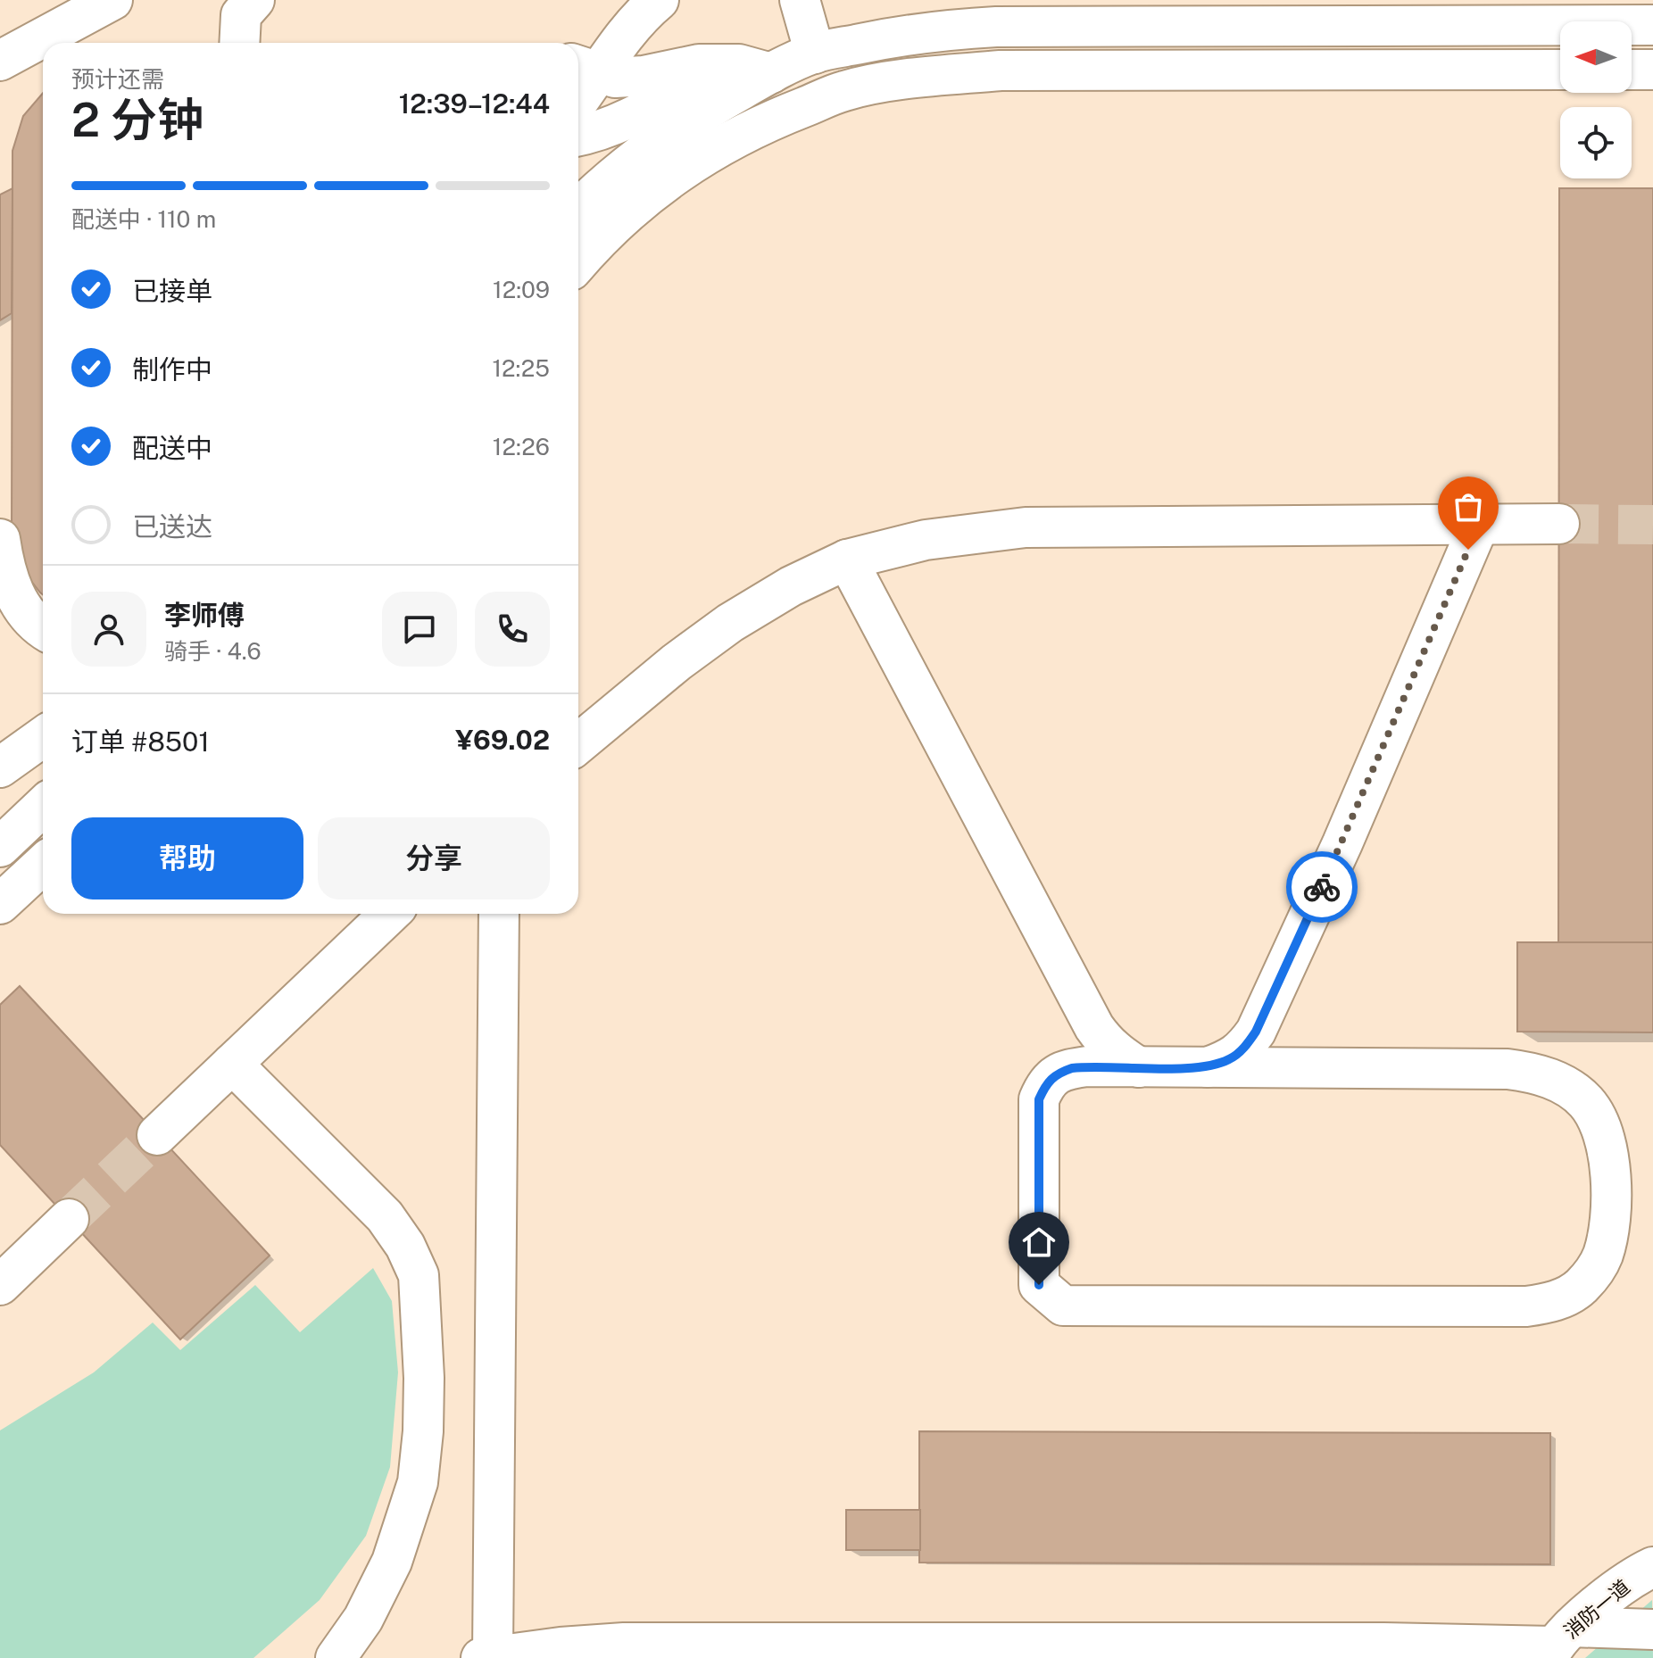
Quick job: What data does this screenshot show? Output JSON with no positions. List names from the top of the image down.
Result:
{
  "streets": {
    "main road": ["消防一道"]
  },
  "north": "left",
  "page": {
    "heading": ["2 分钟", "预计还需", "12:39–12:44"],
    "panel": [
      "李师傅",
      "骑手 · 4.6",
      "订单 #8501",
      "¥69.02"
    ],
    "bar": "配送中 · 110 m",
    "list": [
      ["已接单", "12:09"],
      ["制作中", "12:25"],
      ["配送中", "12:26"],
      "已送达"
    ],
    "buttons": ["帮助", "分享"]
  }
}
